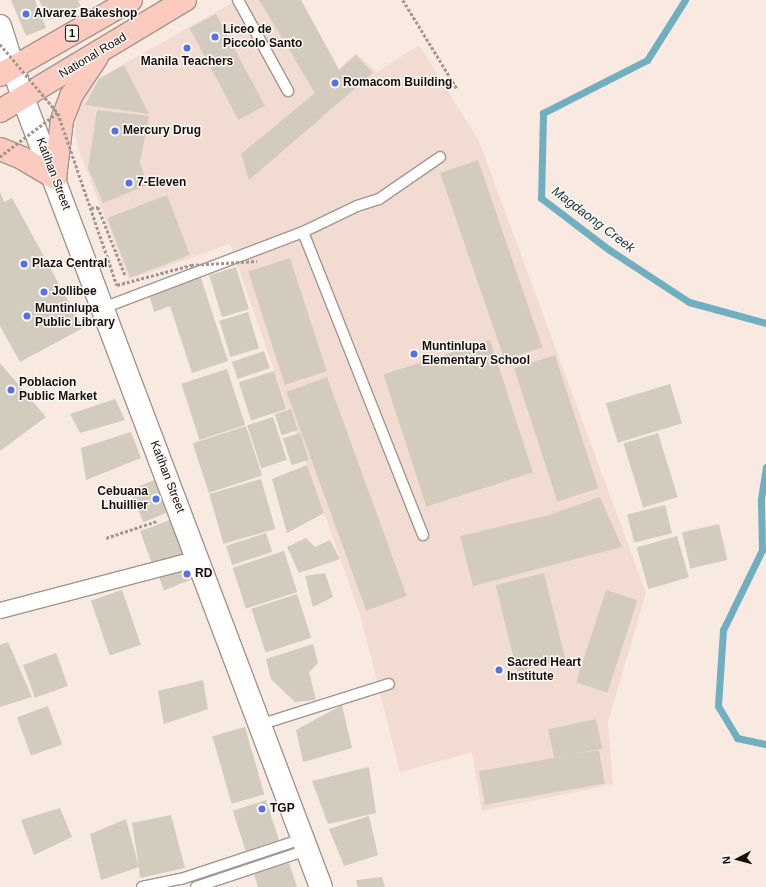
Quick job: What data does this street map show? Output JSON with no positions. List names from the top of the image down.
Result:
{
  "streets": {
    "highway": ["1", "National Road"],
    "street": ["Katihan Street"]
  },
  "crossings": [
    ["1", "Katihan Street"],
    ["National Road", "Katihan Street"]
  ],
  "water": ["Magdaong Creek"],
  "places": [
    "Alvarez Bakeshop",
    "Liceo de Piccolo Santo",
    "Manila Teachers",
    "Romacom Building",
    "Mercury Drug",
    "7-Eleven",
    "Plaza Central",
    "Jollibee",
    "Muntinlupa Public Library",
    "Muntinlupa Elementary School",
    "Poblacion Public Market",
    "Cebuana Lhuillier",
    "RD",
    "Sacred Heart Institute",
    "TGP"
  ],
  "north": "left"
}
